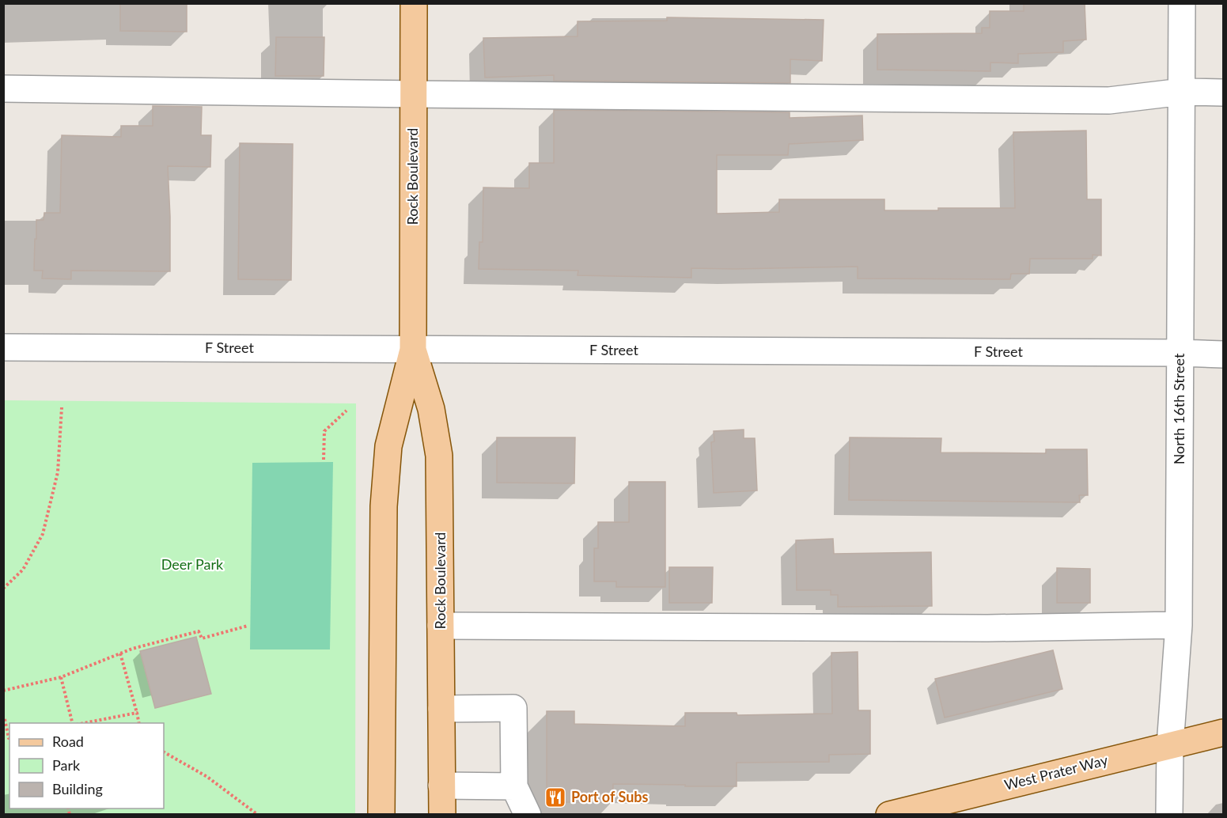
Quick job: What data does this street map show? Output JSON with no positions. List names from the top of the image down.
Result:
{
  "streets": {
    "main road": ["Rock Boulevard", "West Prater Way"],
    "street": ["F Street", "North 16th Street"]
  },
  "crossings": [
    ["Rock Boulevard", "F Street"],
    ["F Street", "North 16th Street"],
    ["North 16th Street", "West Prater Way"]
  ],
  "parks": ["Deer Park"],
  "places": {
    "restaurant": ["Port of Subs"]
  },
  "legend": ["Road", "Park", "Building"]
}
